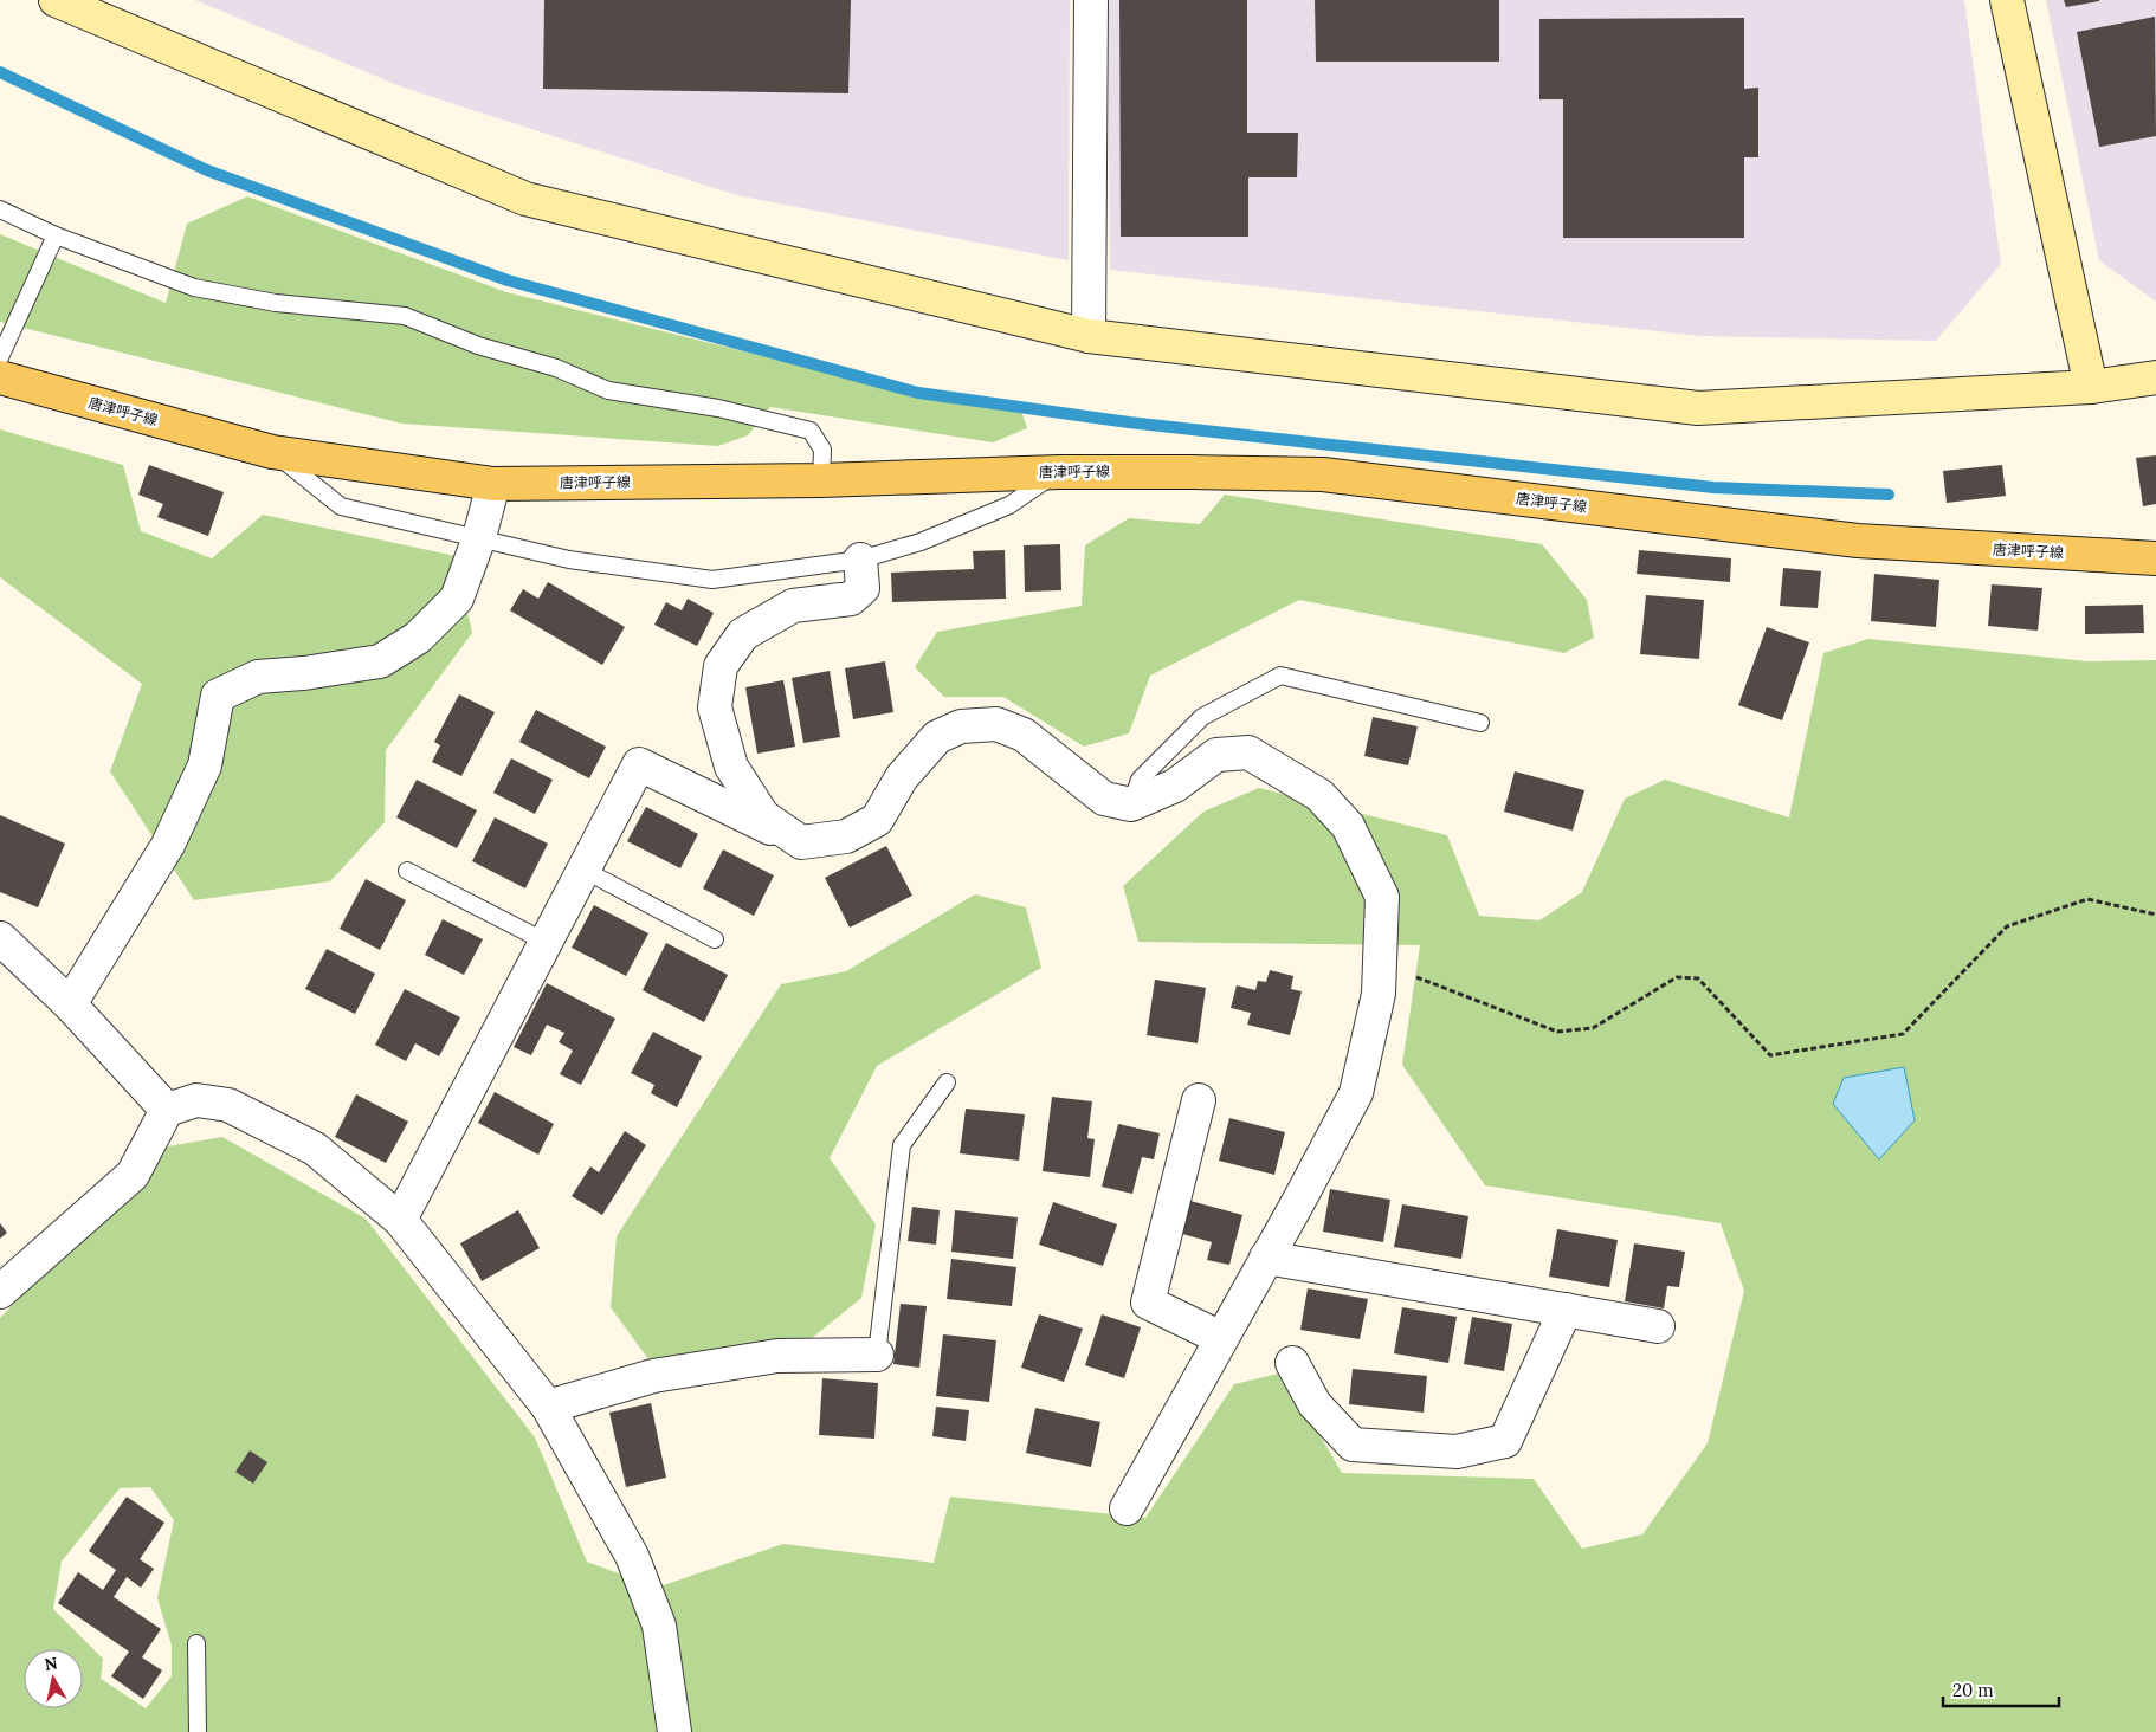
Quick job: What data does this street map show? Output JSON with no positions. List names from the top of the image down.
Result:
{
  "streets": {
    "main road": ["唐津呼子線"]
  },
  "scale_bar": "20 m",
  "north": "top"
}
